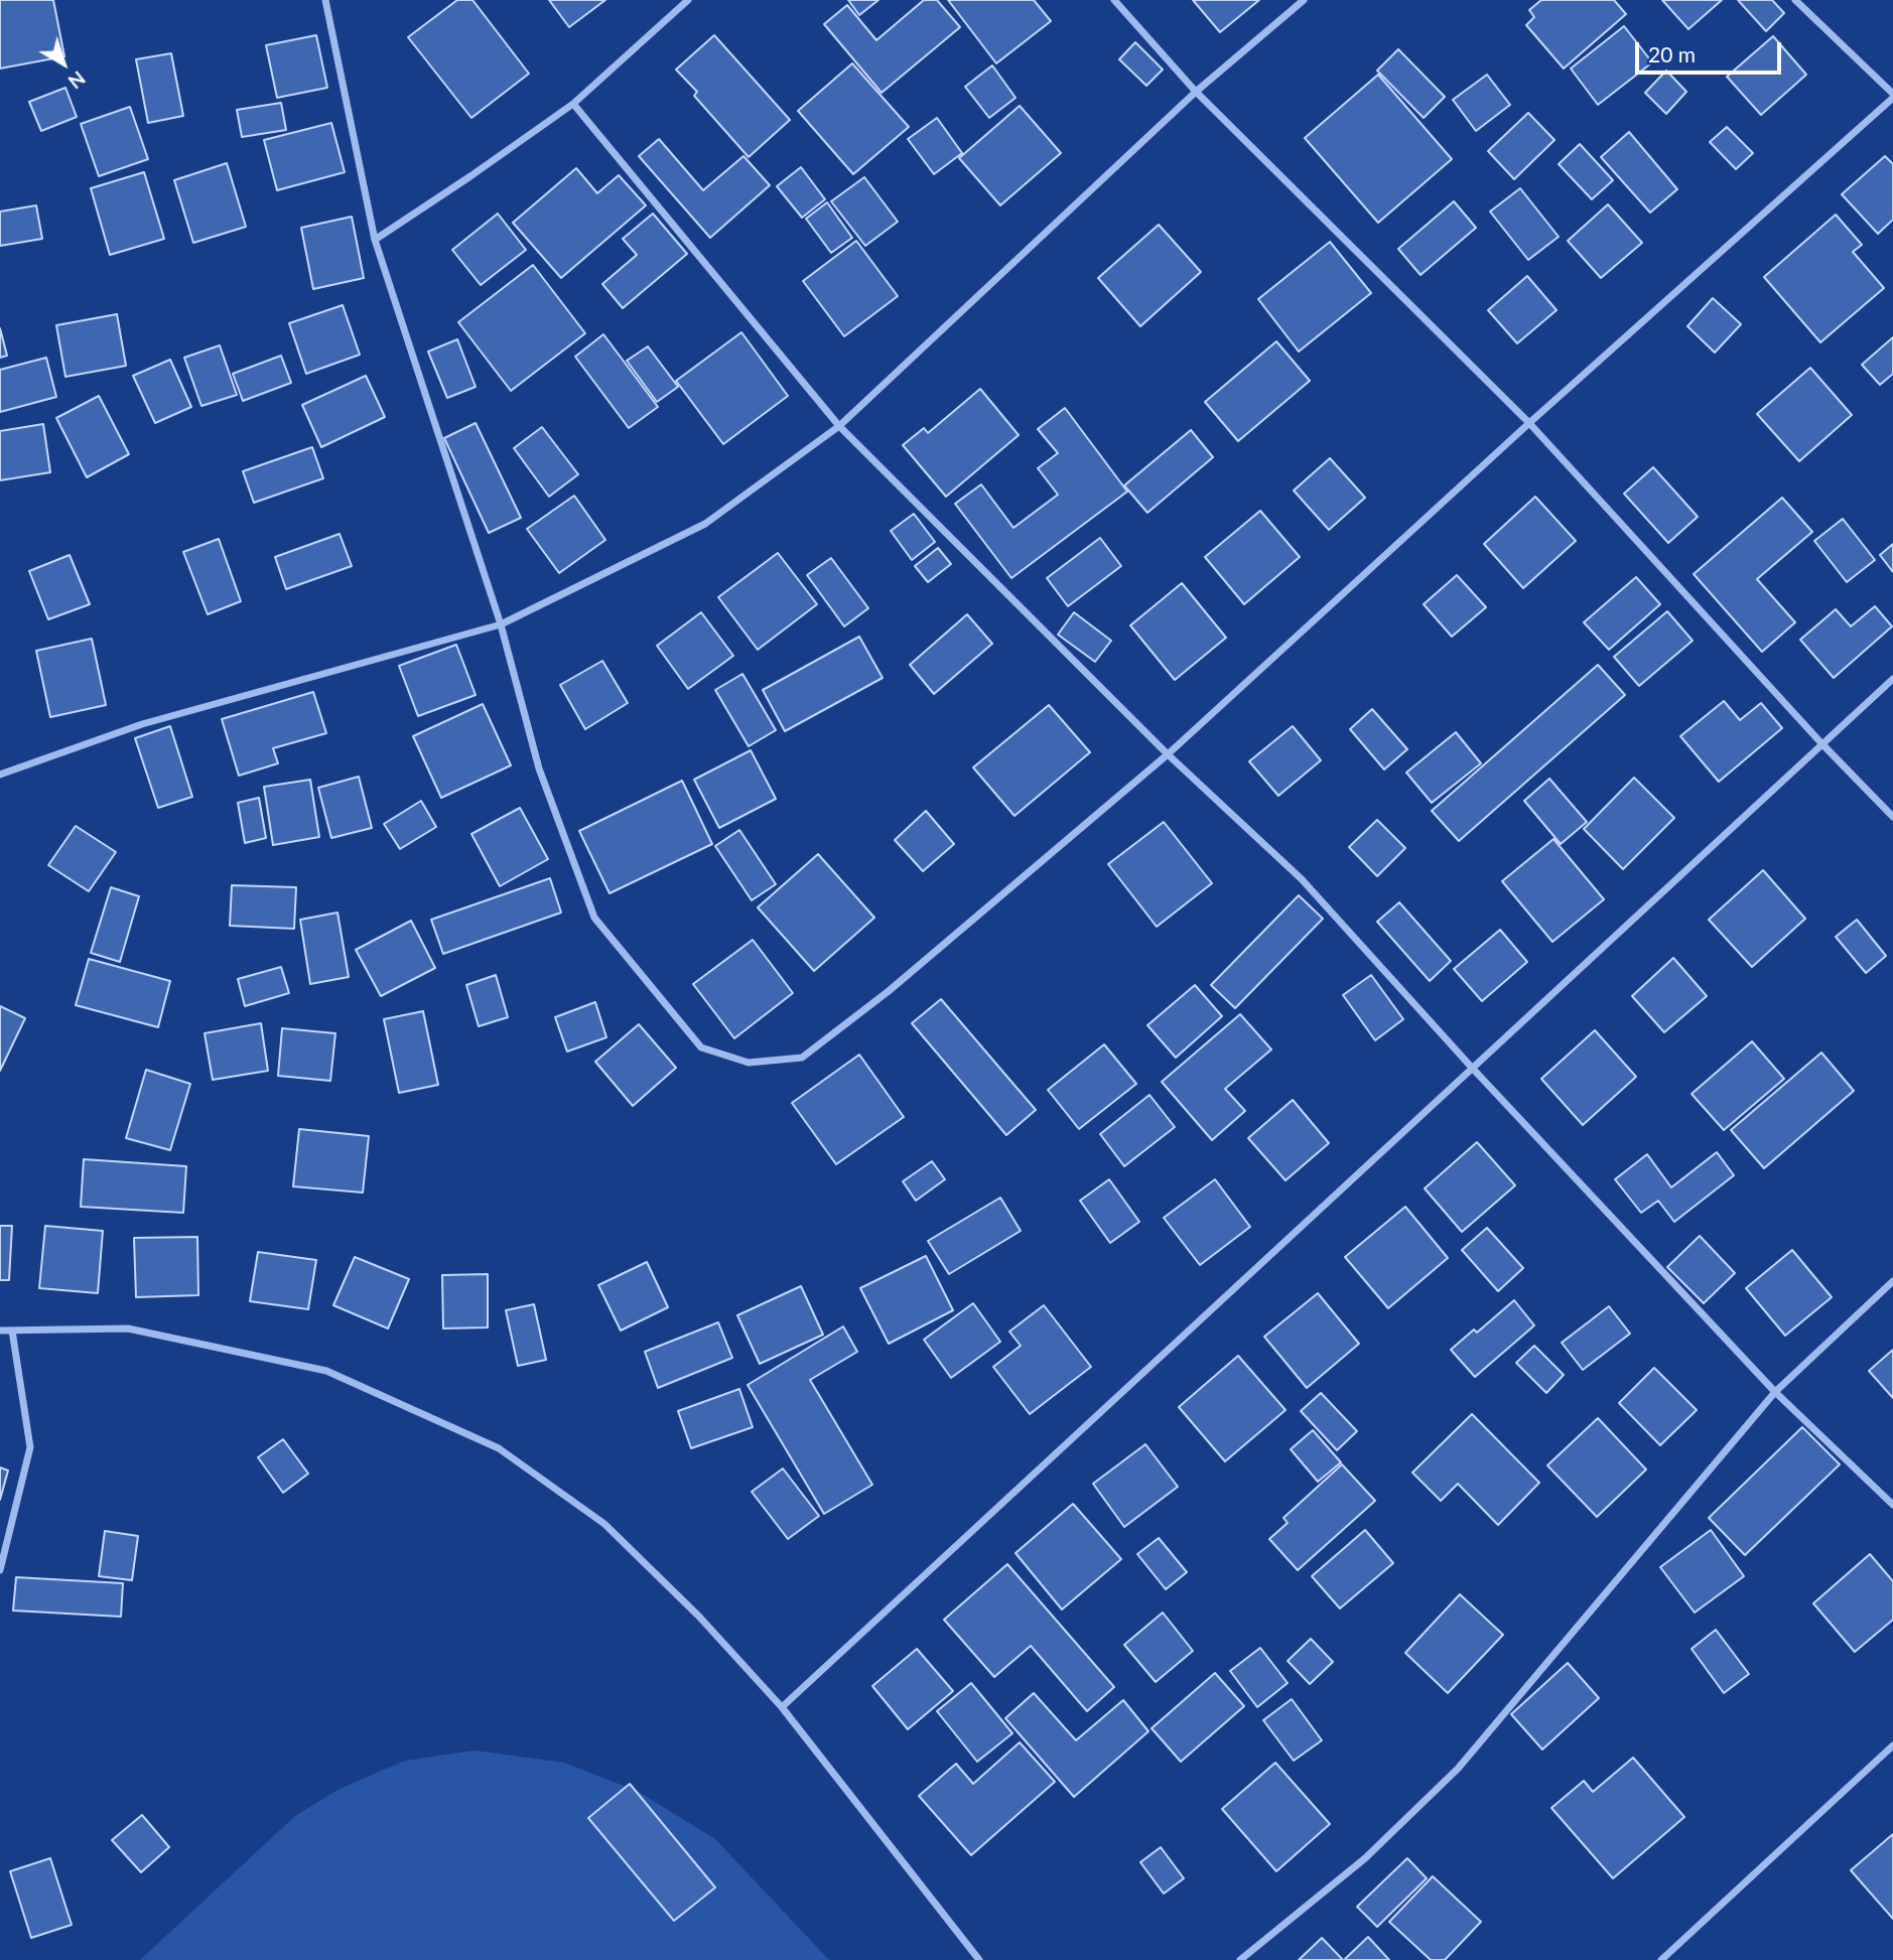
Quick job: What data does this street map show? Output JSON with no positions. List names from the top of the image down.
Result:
{
  "scale_bar": "20 m",
  "north": "bottom right"
}
